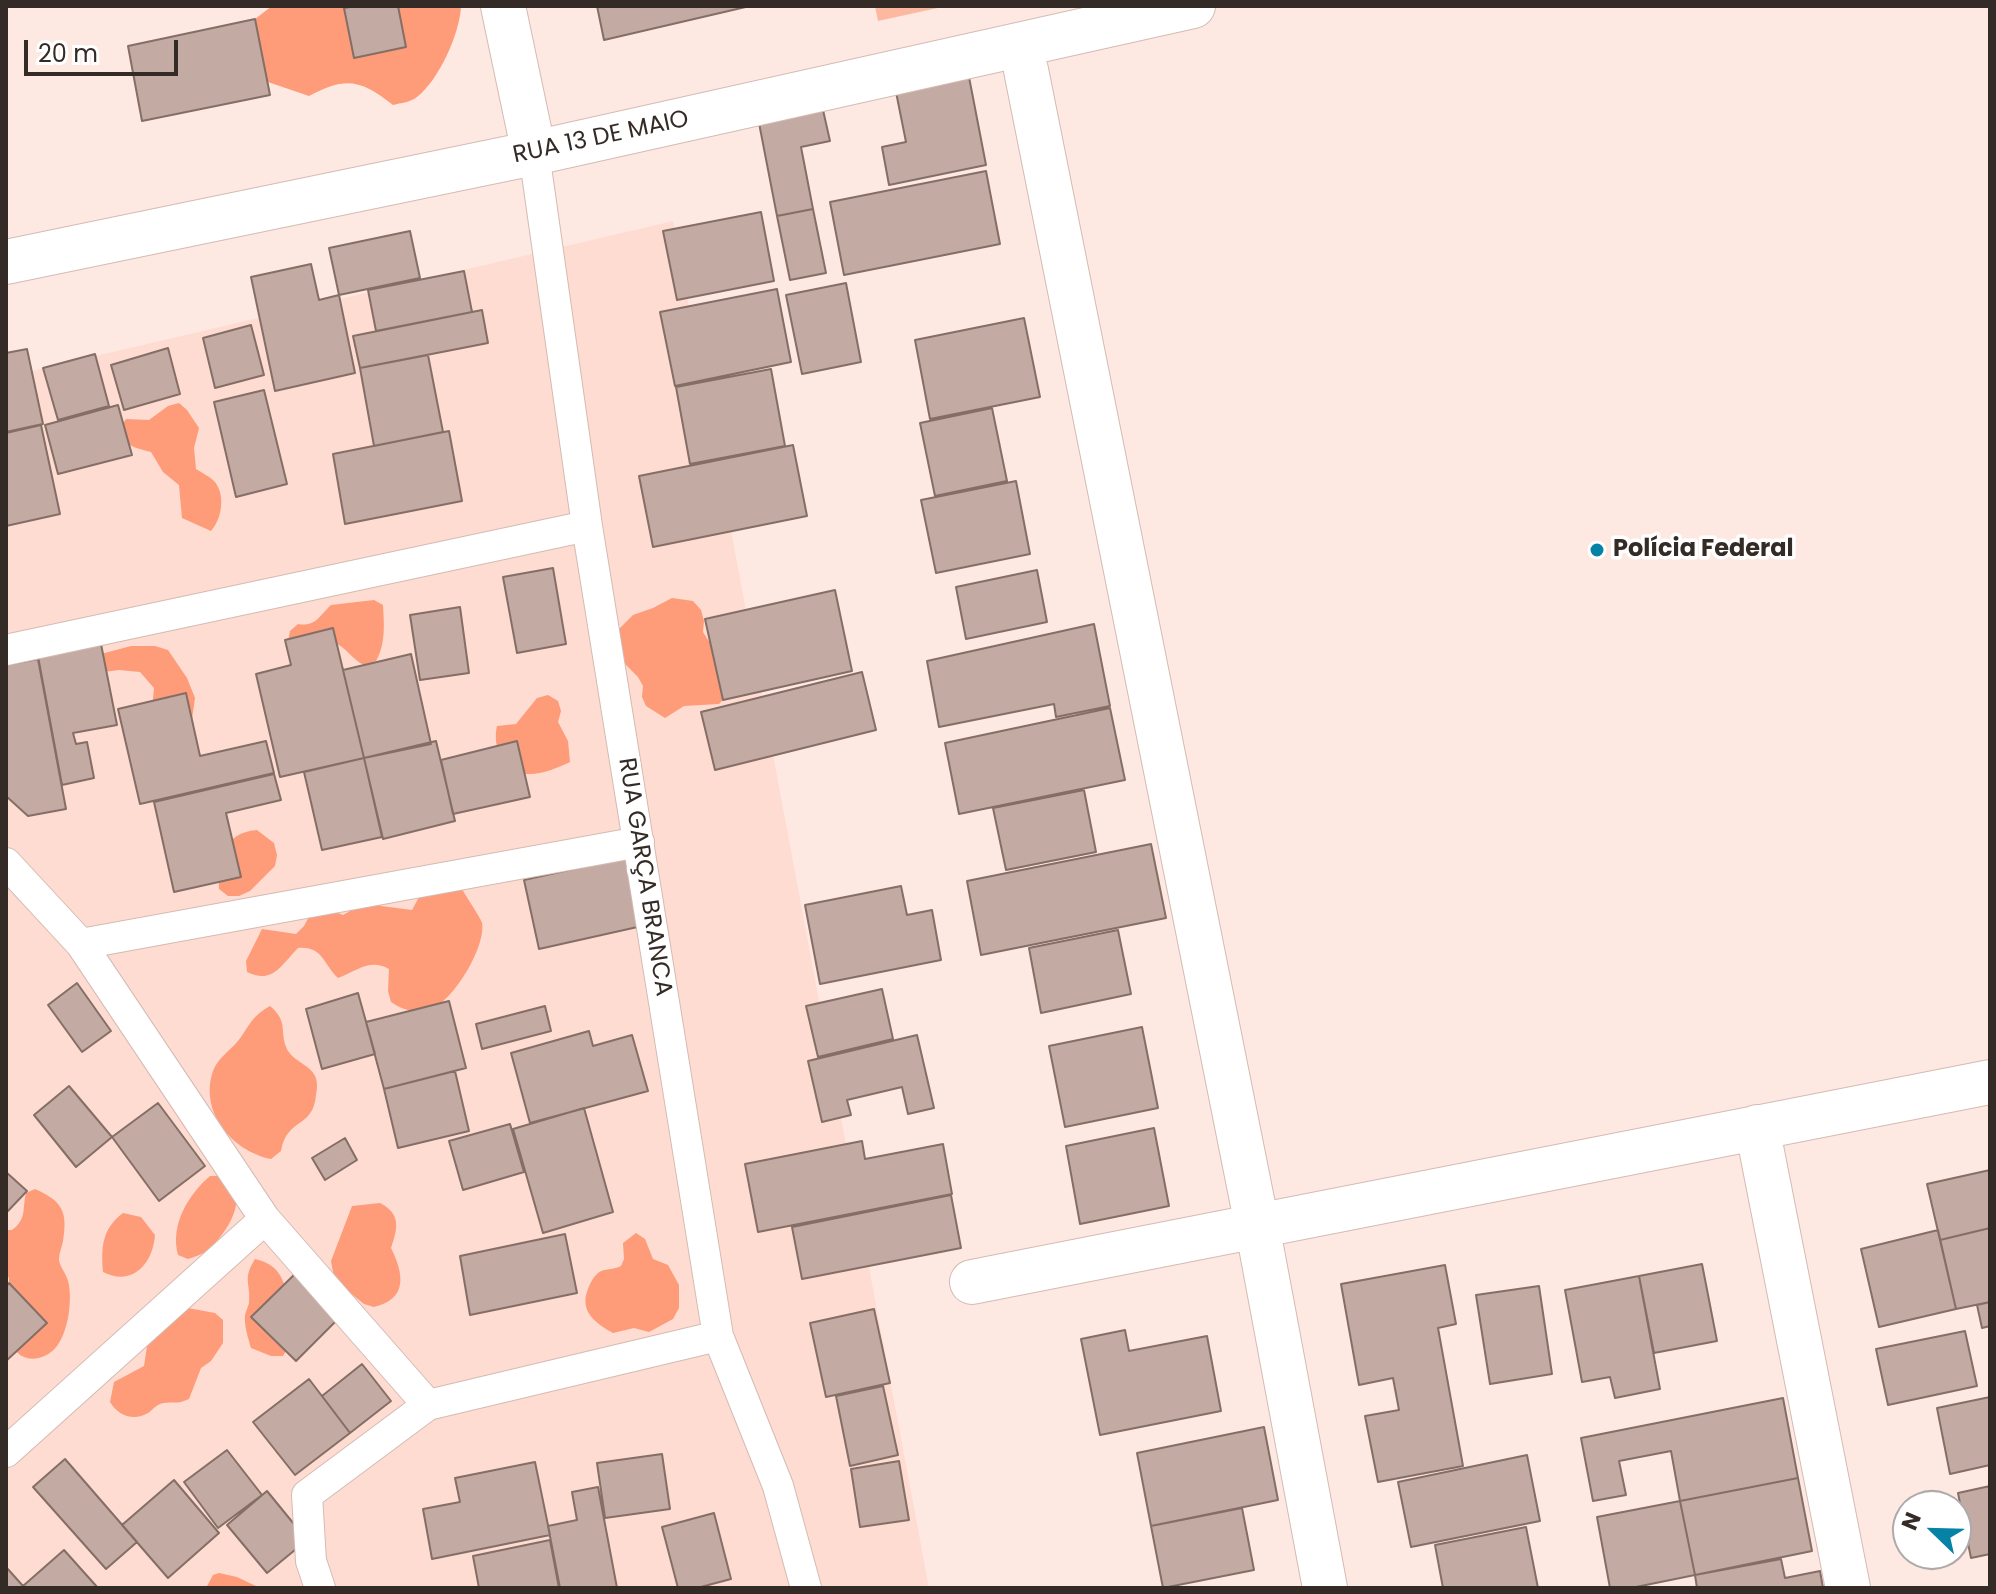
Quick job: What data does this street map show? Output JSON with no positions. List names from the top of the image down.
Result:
{
  "streets": {
    "street": ["RUA 13 DE MAIO"],
    "lane": ["RUA GARÇA BRANCA"]
  },
  "crossings": [
    ["RUA 13 DE MAIO", "RUA GARÇA BRANCA"]
  ],
  "places": ["Polícia Federal"],
  "scale_bar": "20 m",
  "north": "top left"
}
